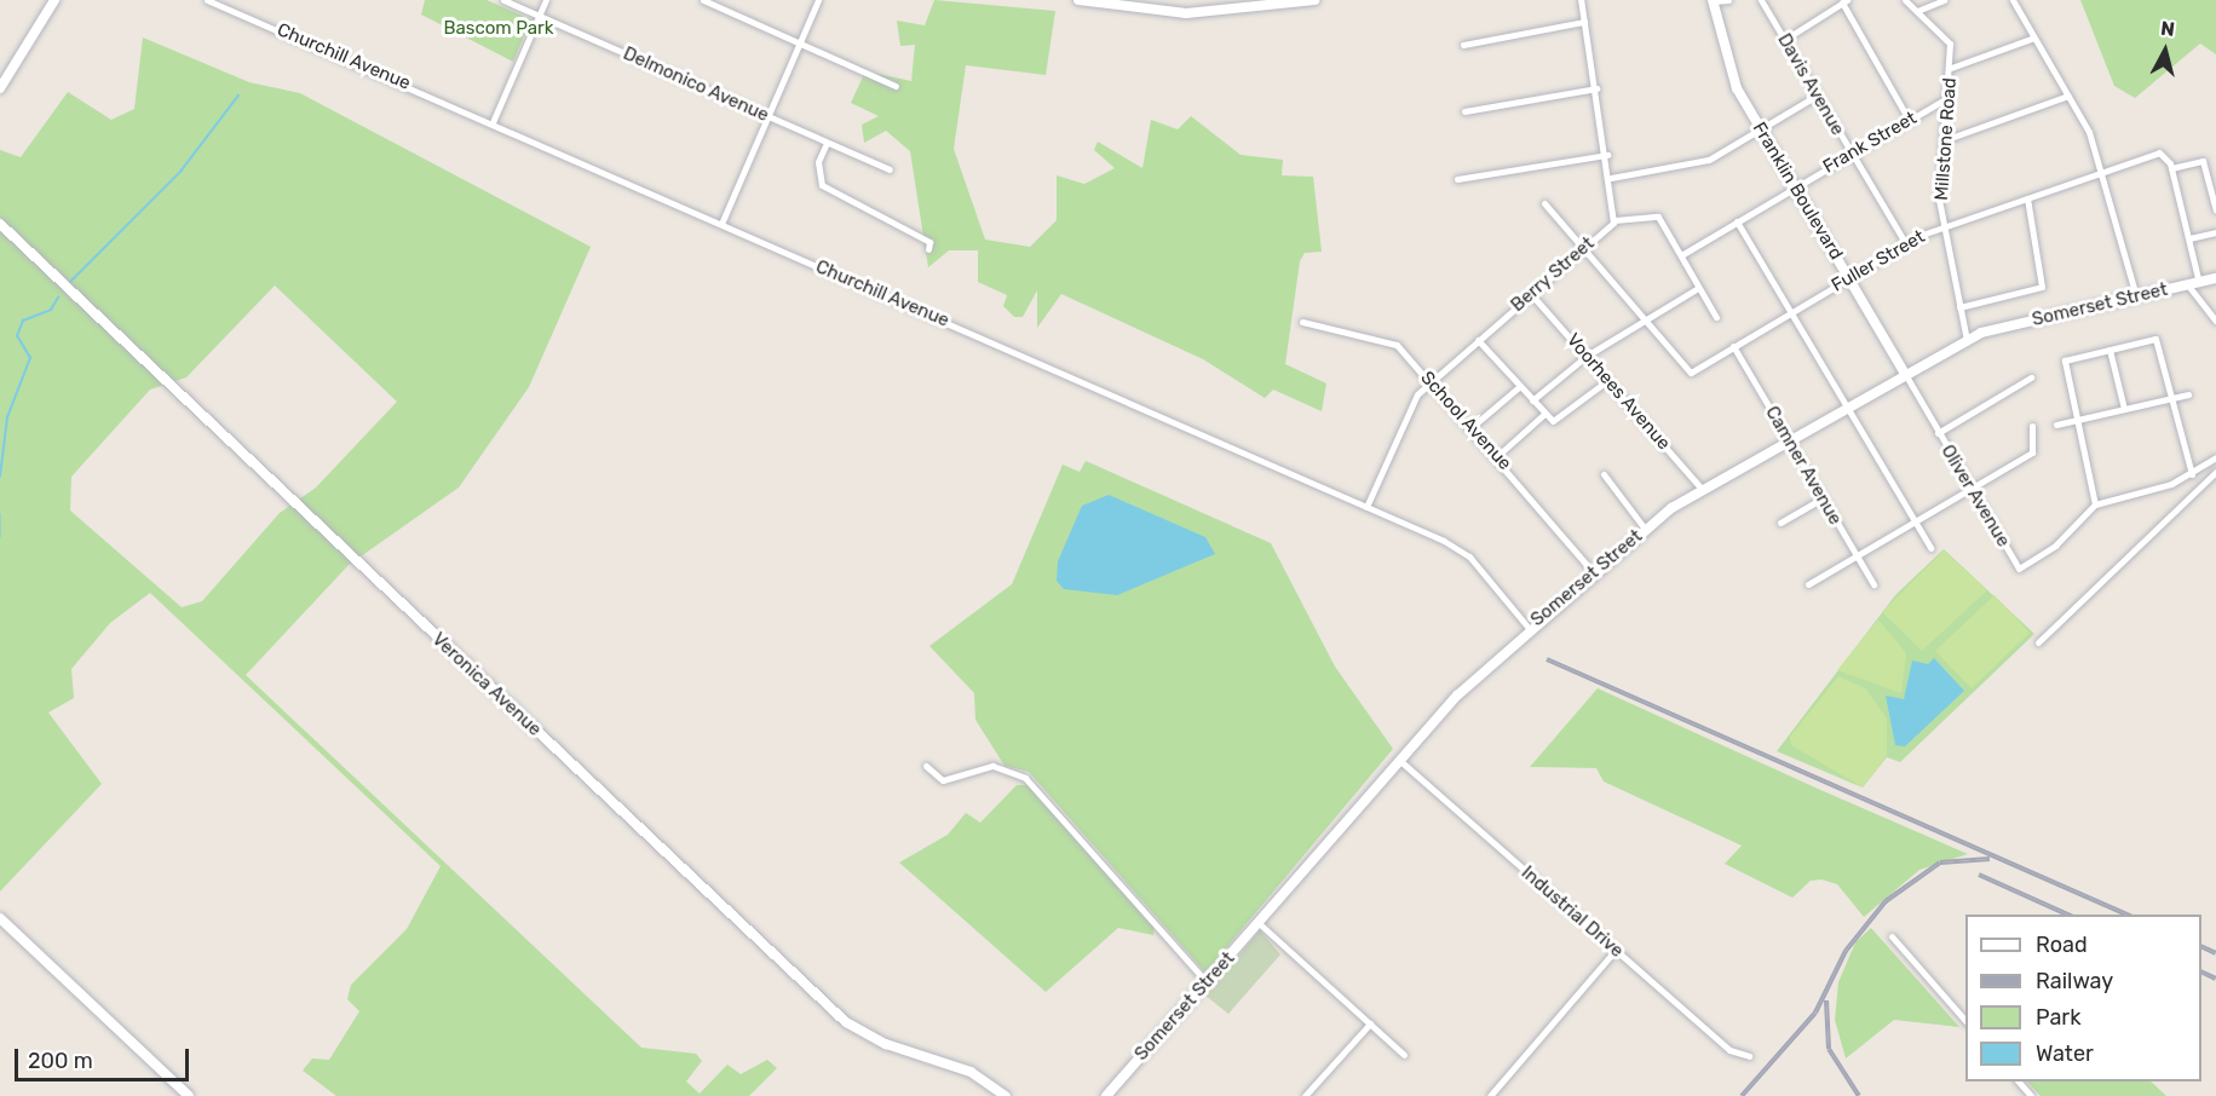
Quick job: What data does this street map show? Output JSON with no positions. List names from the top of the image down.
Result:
{
  "streets": {
    "main road": ["Franklin Boulevard", "Somerset Street", "Veronica Avenue"],
    "street": [
      "Churchill Avenue",
      "Delmonico Avenue",
      "Davis Avenue",
      "Millstone Road",
      "Frank Street",
      "Fuller Street",
      "Berry Street",
      "Voorhees Avenue",
      "School Avenue",
      "Camner Avenue",
      "Oliver Avenue",
      "Industrial Drive"
    ]
  },
  "crossings": [
    ["Churchill Avenue", "Berry Street"],
    ["Churchill Avenue", "Somerset Street"],
    ["Davis Avenue", "Frank Street"],
    ["Davis Avenue", "Fuller Street"],
    ["Millstone Road", "Frank Street"],
    ["Millstone Road", "Fuller Street"],
    ["Millstone Road", "Somerset Street"],
    ["Frank Street", "Franklin Boulevard"],
    ["Franklin Boulevard", "Fuller Street"],
    ["Franklin Boulevard", "Somerset Street"],
    ["Franklin Boulevard", "Oliver Avenue"],
    ["Fuller Street", "Camner Avenue"],
    ["Berry Street", "Voorhees Avenue"],
    ["Berry Street", "School Avenue"],
    ["Somerset Street", "Voorhees Avenue"],
    ["Somerset Street", "School Avenue"],
    ["Somerset Street", "Camner Avenue"],
    ["Somerset Street", "Oliver Avenue"],
    ["Somerset Street", "Industrial Drive"]
  ],
  "parks": ["Bascom Park"],
  "legend": [
    "Road",
    "Railway",
    "Park",
    "Water"
  ],
  "scale_bar": "200 m",
  "north": "top"
}
